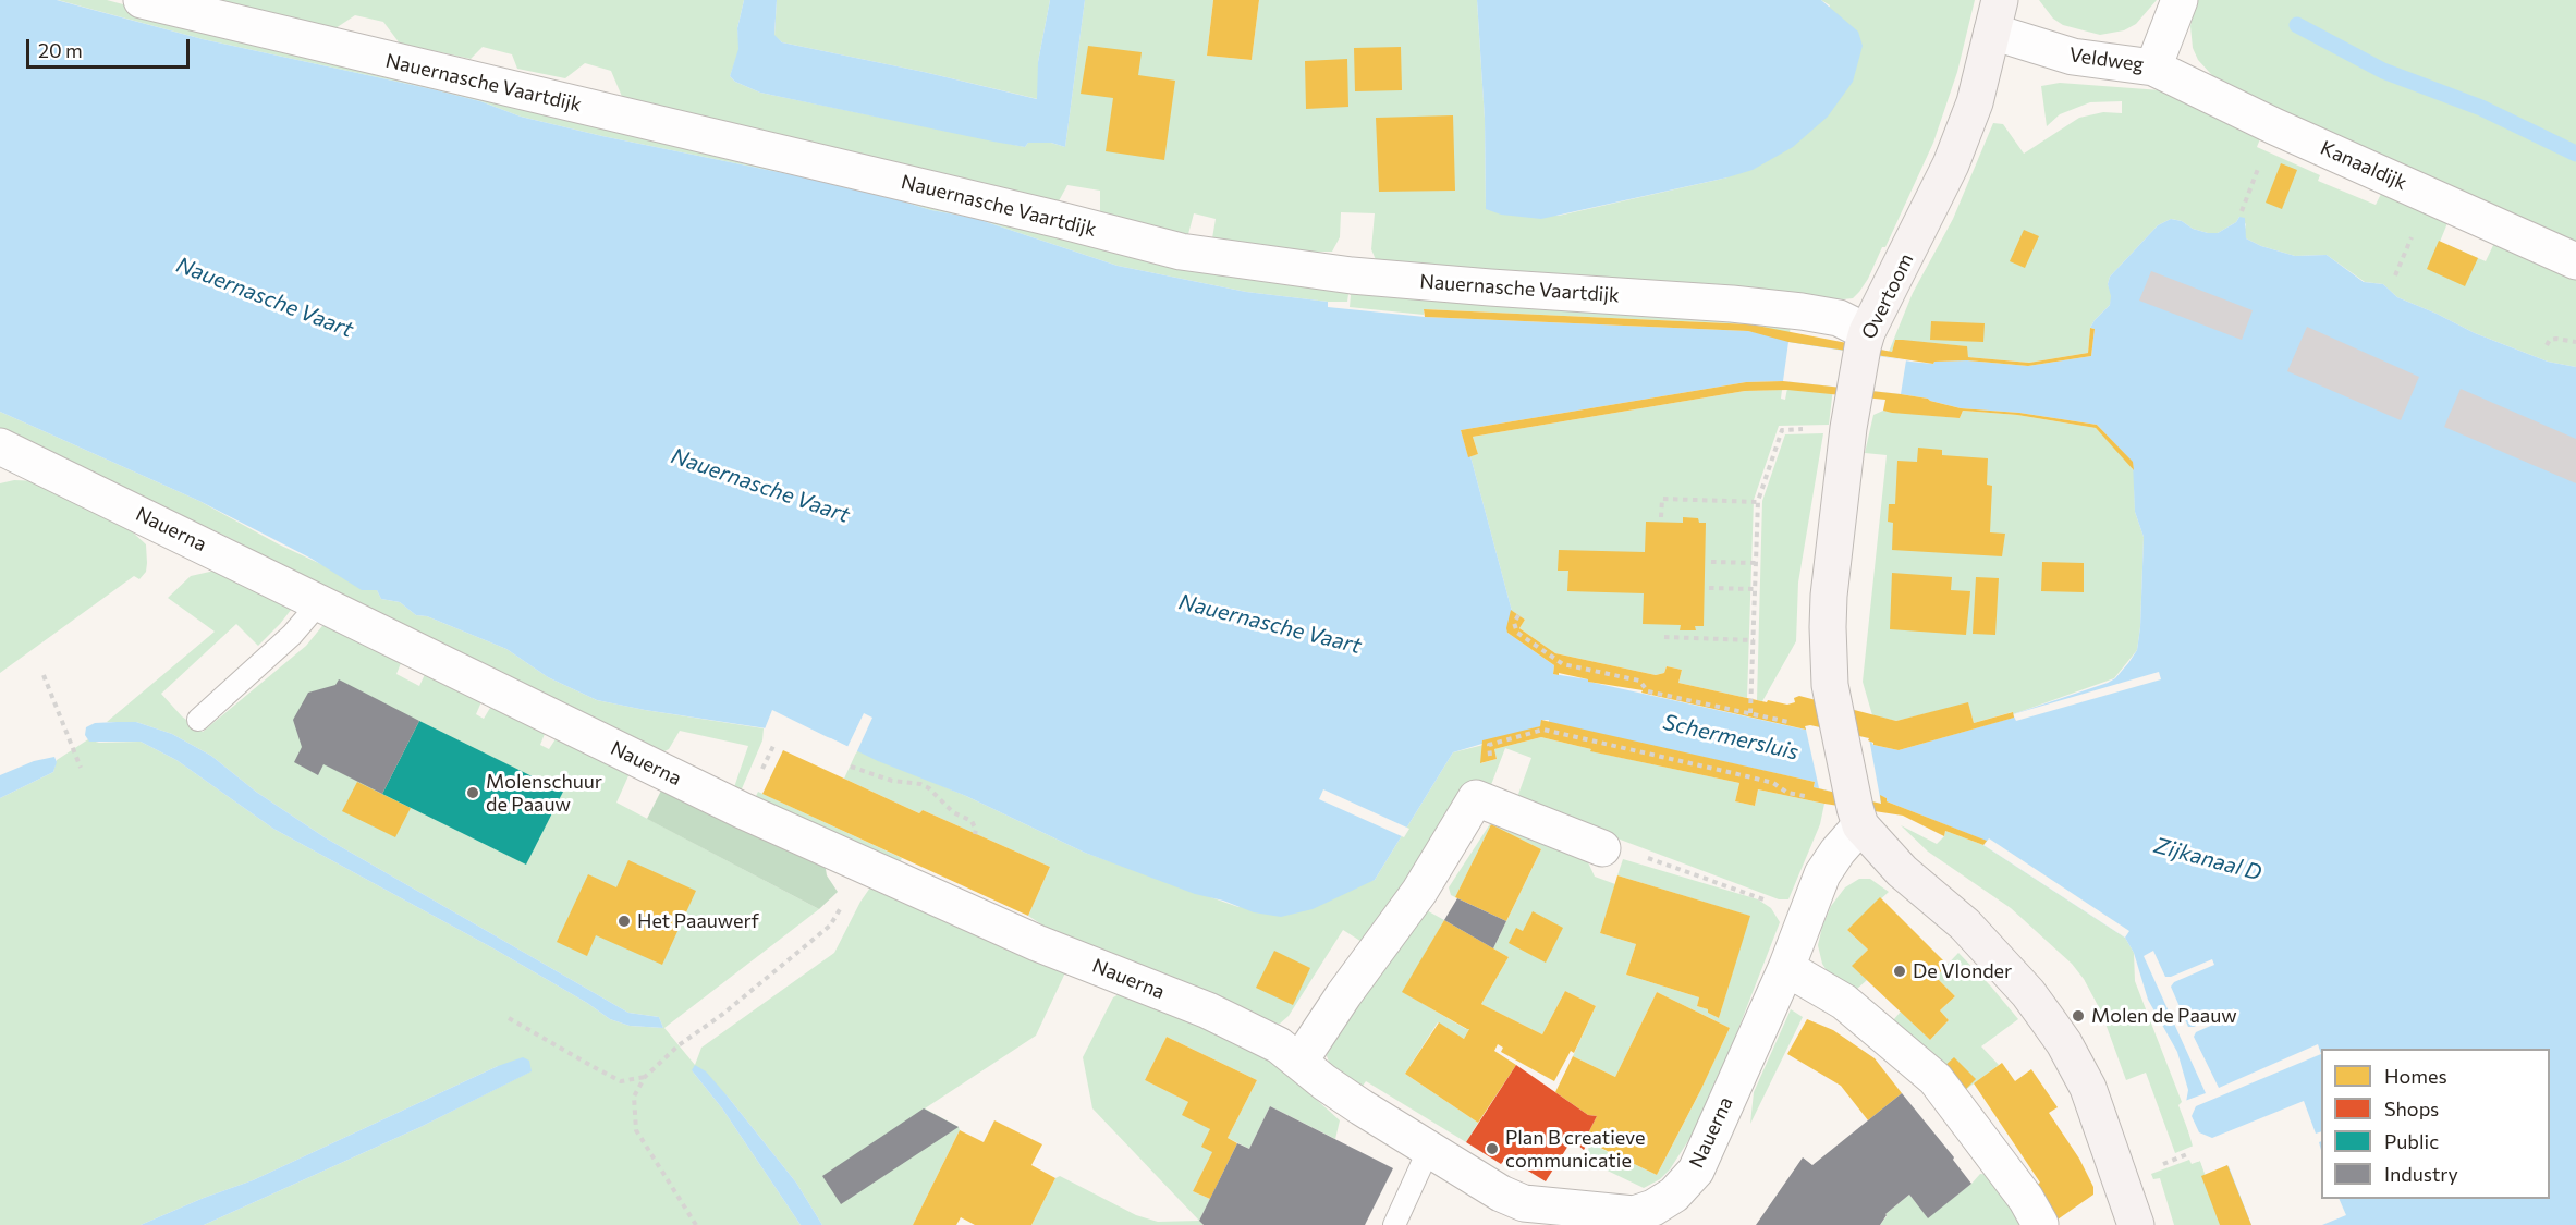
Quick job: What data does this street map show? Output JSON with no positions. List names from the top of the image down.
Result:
{
  "streets": {
    "street": [
      "Veldweg",
      "Nauernasche Vaartdijk",
      "Kanaaldijk",
      "Overtoom",
      "Nauerna"
    ]
  },
  "crossings": [
    ["Veldweg", "Kanaaldijk"],
    ["Veldweg", "Overtoom"],
    ["Nauernasche Vaartdijk", "Overtoom"]
  ],
  "water": ["Nauernasche Vaart", "Schermersluis", "Zijkanaal D"],
  "places": [
    "Molenschuur de Paauw",
    "Het Paauwerf",
    "De Vlonder",
    "Molen de Paauw",
    "Plan B creatieve communicatie"
  ],
  "legend": [
    "Homes",
    "Shops",
    "Public",
    "Industry"
  ],
  "scale_bar": "20 m"
}
